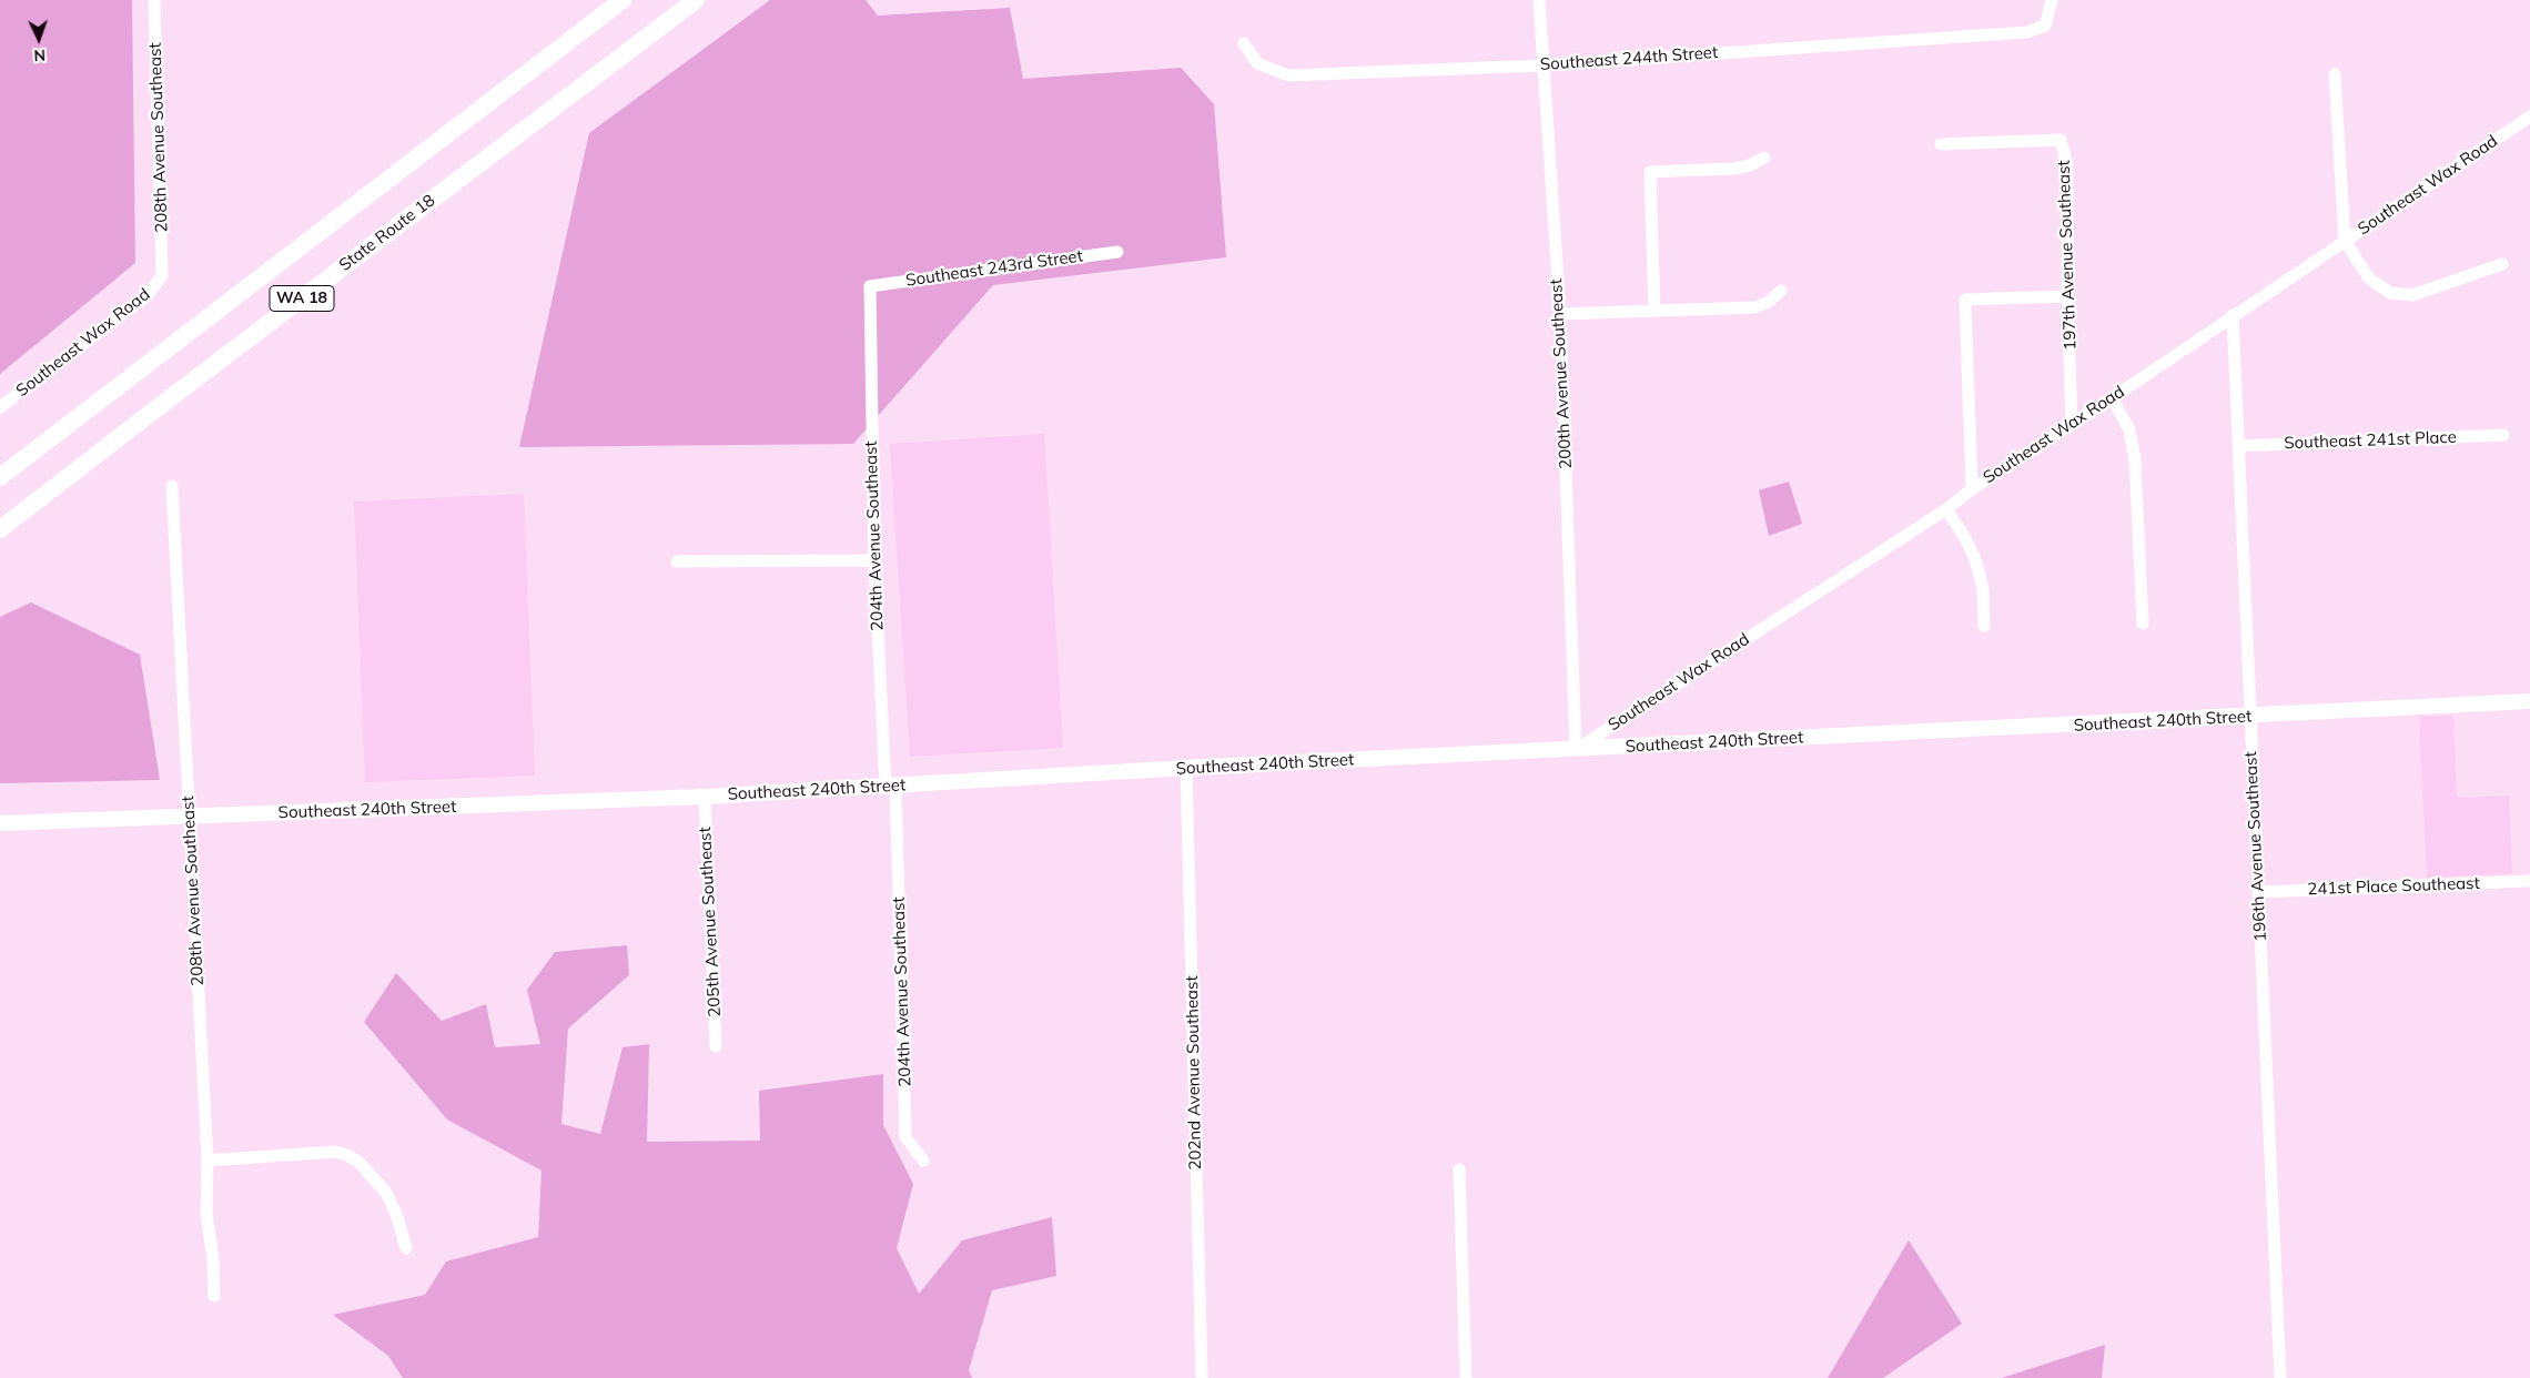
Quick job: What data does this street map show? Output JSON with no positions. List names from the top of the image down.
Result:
{
  "streets": {
    "highway": ["State Route 18", "WA 18"],
    "main road": ["Southeast 240th Street"],
    "street": [
      "Southeast 244th Street",
      "208th Avenue Southeast",
      "Southeast Wax Road",
      "197th Avenue Southeast",
      "Southeast 243rd Street",
      "200th Avenue Southeast",
      "Southeast 241st Place",
      "204th Avenue Southeast",
      "196th Avenue Southeast",
      "241st Place Southeast",
      "205th Avenue Southeast",
      "202nd Avenue Southeast"
    ]
  },
  "crossings": [
    ["Southeast 244th Street", "200th Avenue Southeast"],
    ["208th Avenue Southeast", "Southeast Wax Road"],
    ["208th Avenue Southeast", "Southeast 240th Street"],
    ["Southeast Wax Road", "197th Avenue Southeast"],
    ["Southeast Wax Road", "200th Avenue Southeast"],
    ["Southeast Wax Road", "Southeast 240th Street"],
    ["Southeast Wax Road", "196th Avenue Southeast"],
    ["Southeast 243rd Street", "204th Avenue Southeast"],
    ["200th Avenue Southeast", "Southeast 240th Street"],
    ["Southeast 241st Place", "196th Avenue Southeast"],
    ["204th Avenue Southeast", "Southeast 240th Street"],
    ["Southeast 240th Street", "196th Avenue Southeast"],
    ["Southeast 240th Street", "205th Avenue Southeast"],
    ["Southeast 240th Street", "202nd Avenue Southeast"],
    ["196th Avenue Southeast", "241st Place Southeast"]
  ],
  "north": "bottom"
}
